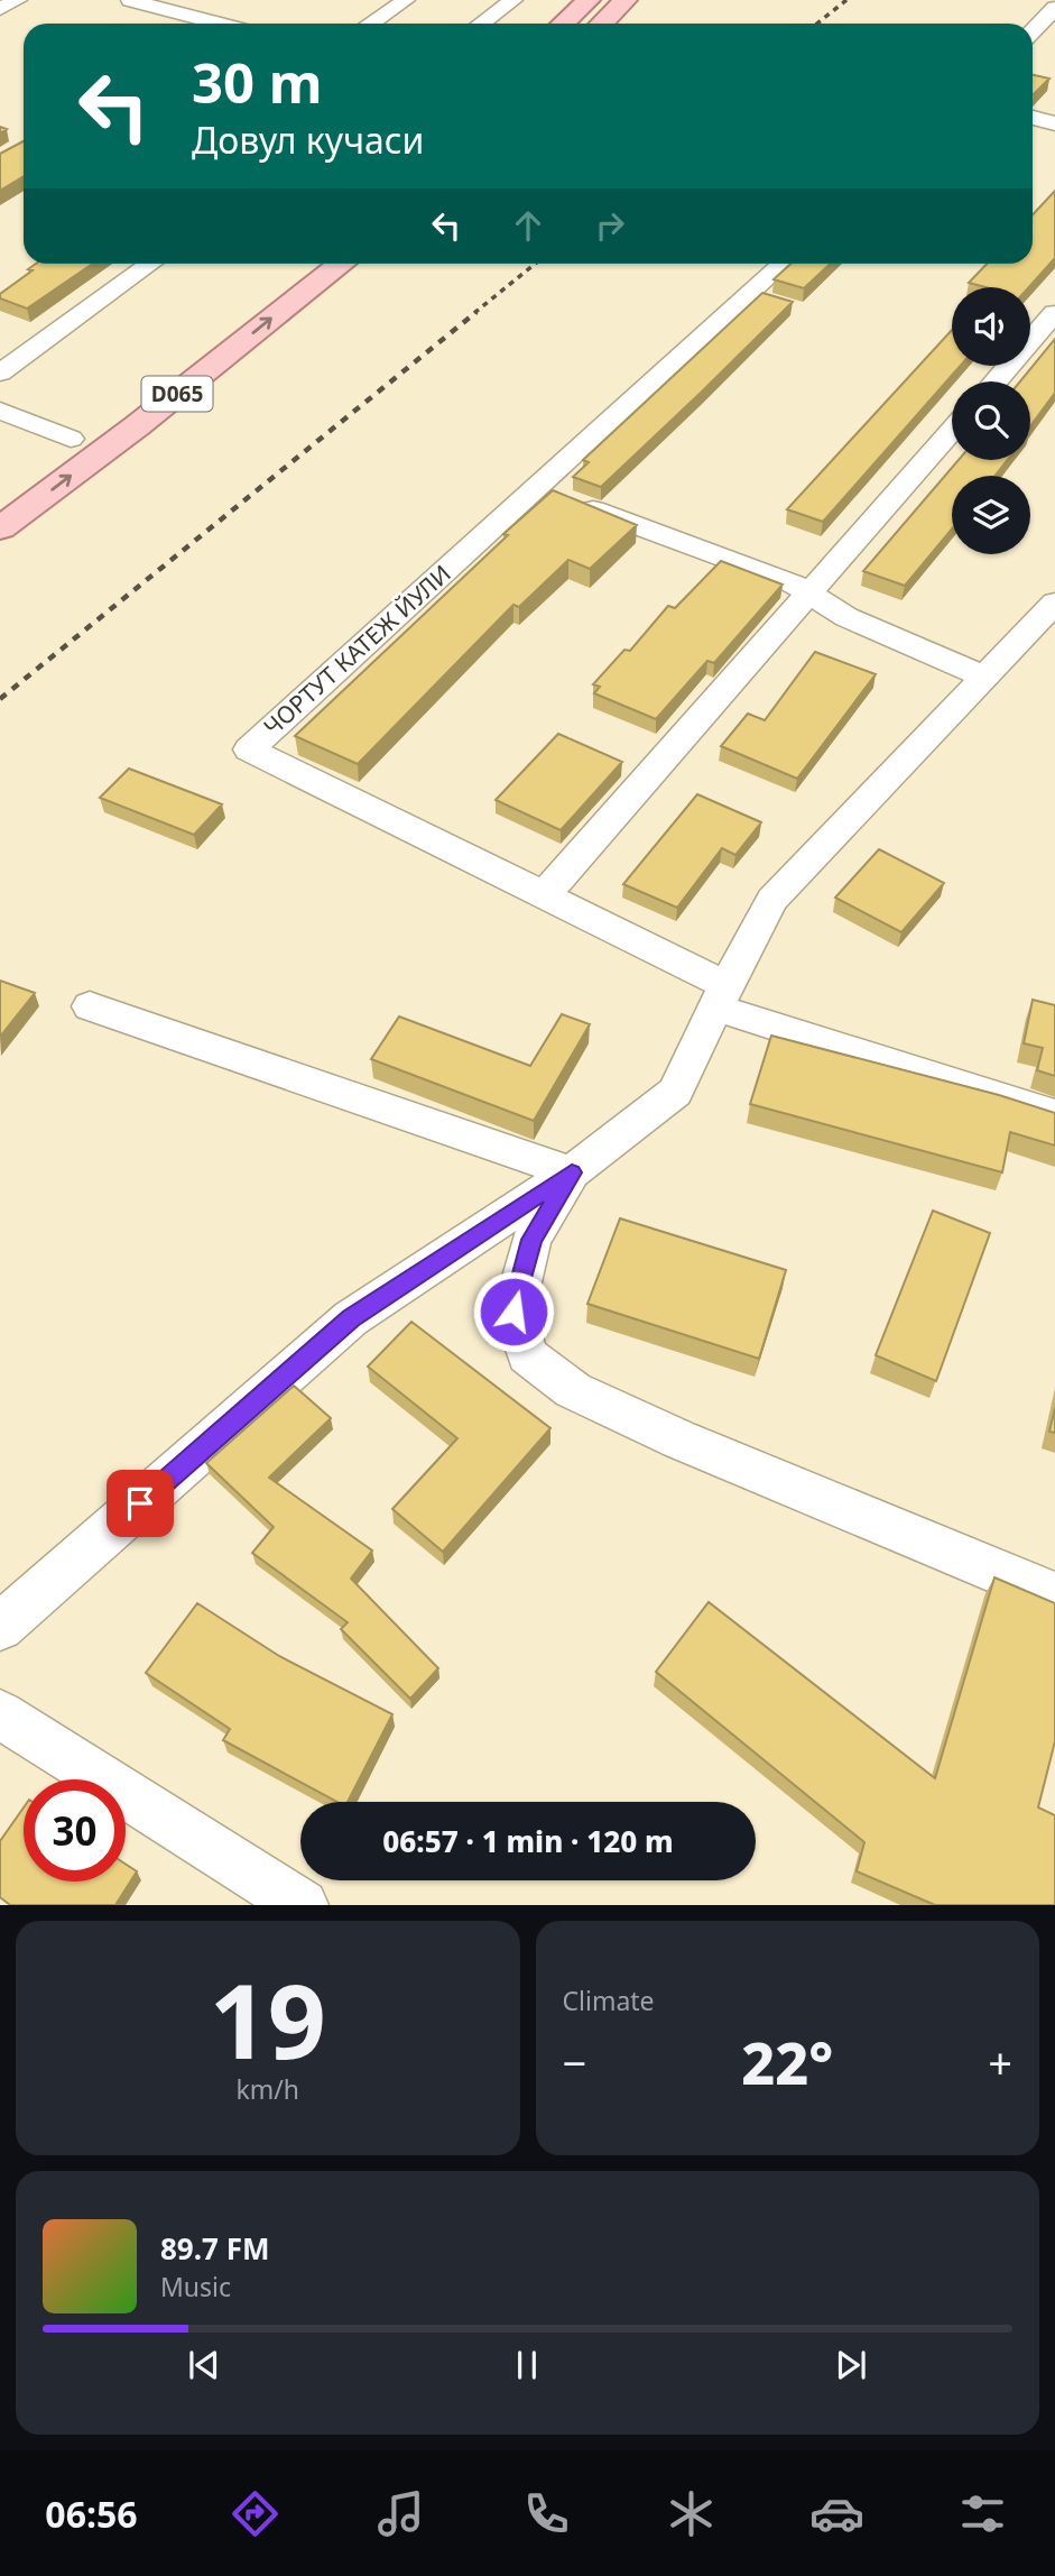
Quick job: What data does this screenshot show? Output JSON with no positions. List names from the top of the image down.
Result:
{
  "streets": {
    "main road": ["D065"],
    "street": ["ЧОРТУТ КАТЕЖ ЙУЛИ"]
  },
  "page": {
    "turn": ["30 m", "Довул кучаси"],
    "limit": "30",
    "trip": "06:57 · 1 min · 120 m",
    "tile": [
      ["19", "km/h"],
      "Climate"
    ],
    "heat": ["−", "22°", "+"],
    "song": ["89.7 FM", "Music"],
    "tabs": "06:56"
  }
}
